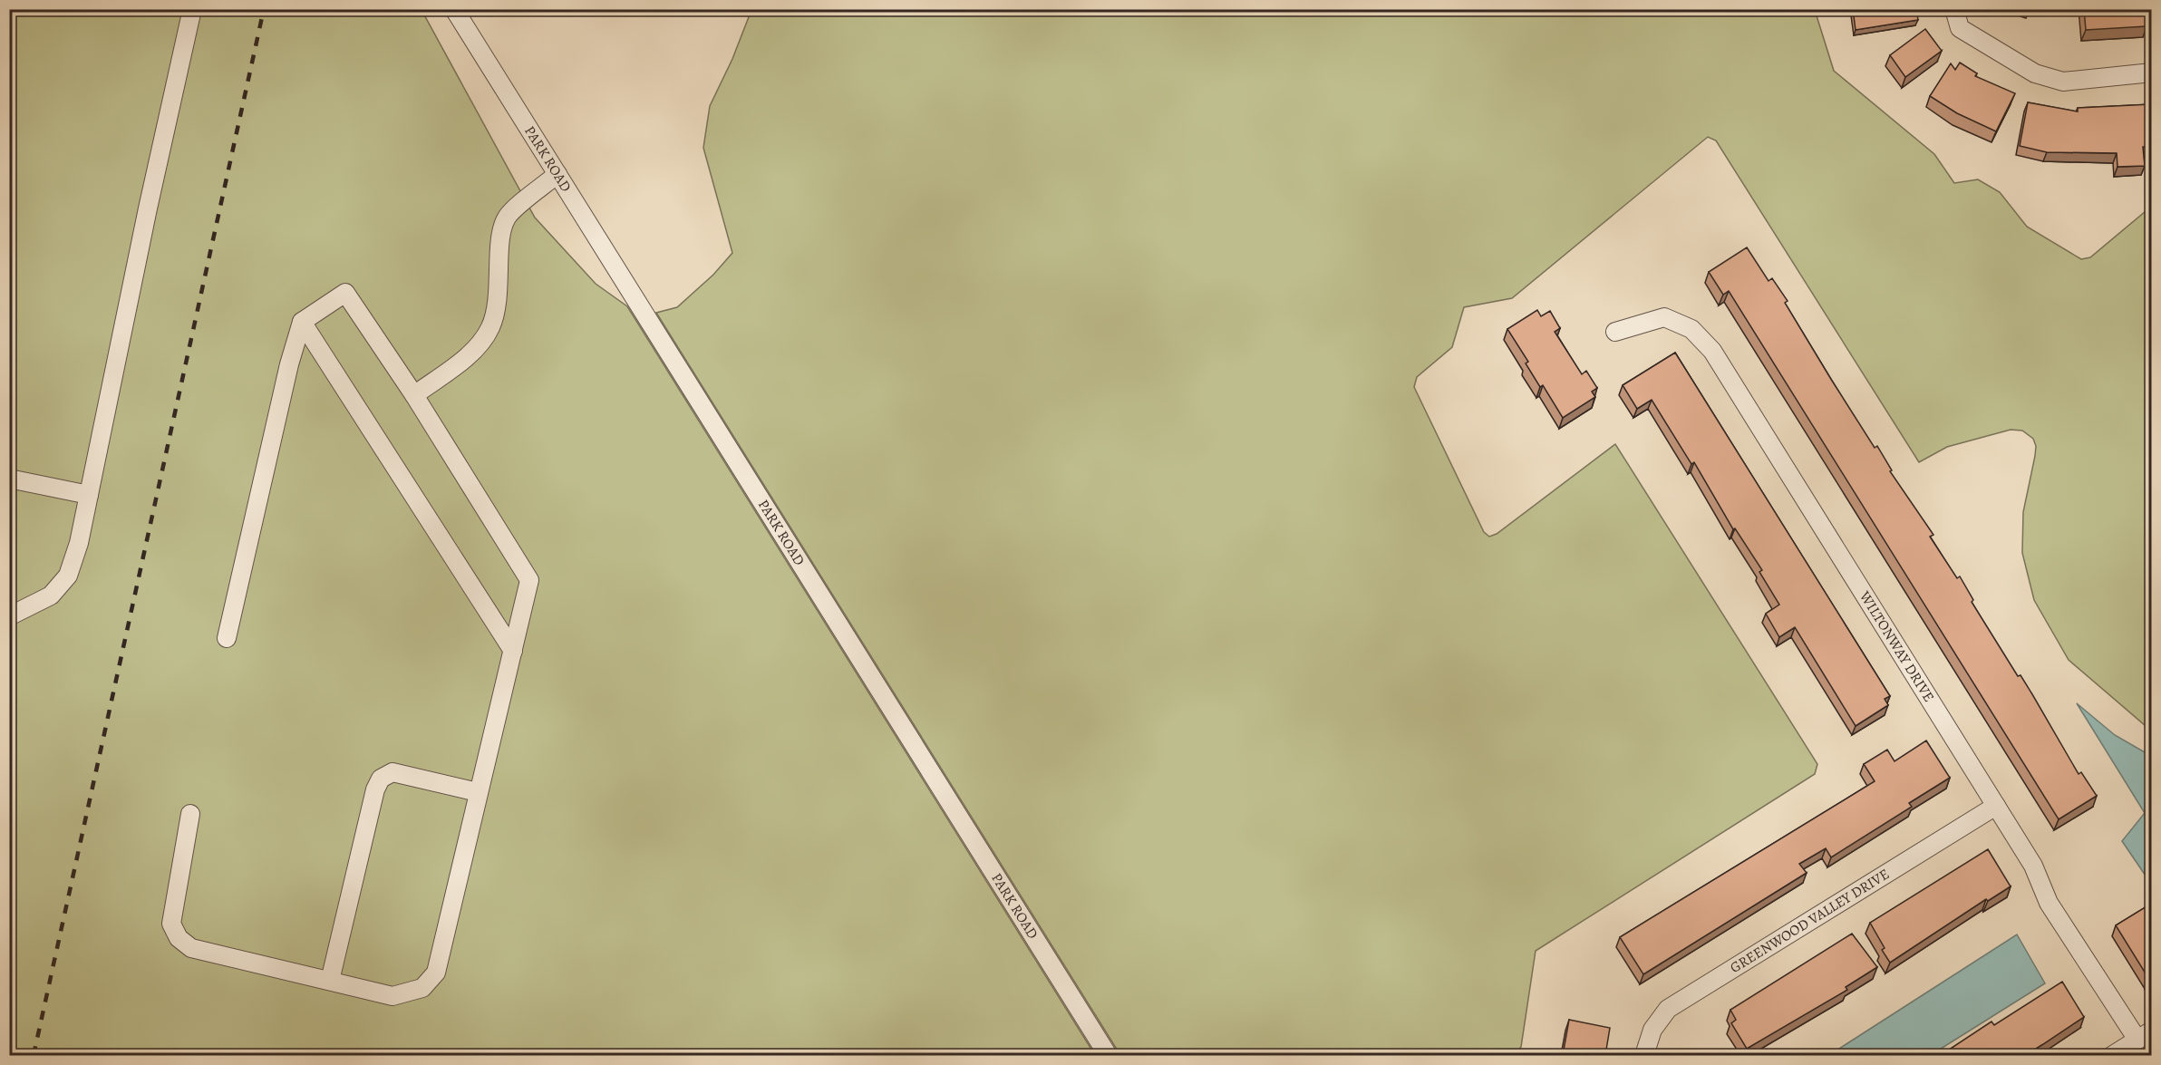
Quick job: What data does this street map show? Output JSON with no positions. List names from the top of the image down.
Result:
{
  "streets": {
    "street": ["PARK ROAD", "WILTONWAY DRIVE", "GREENWOOD VALLEY DRIVE"]
  },
  "crossings": [
    ["WILTONWAY DRIVE", "GREENWOOD VALLEY DRIVE"]
  ]
}
